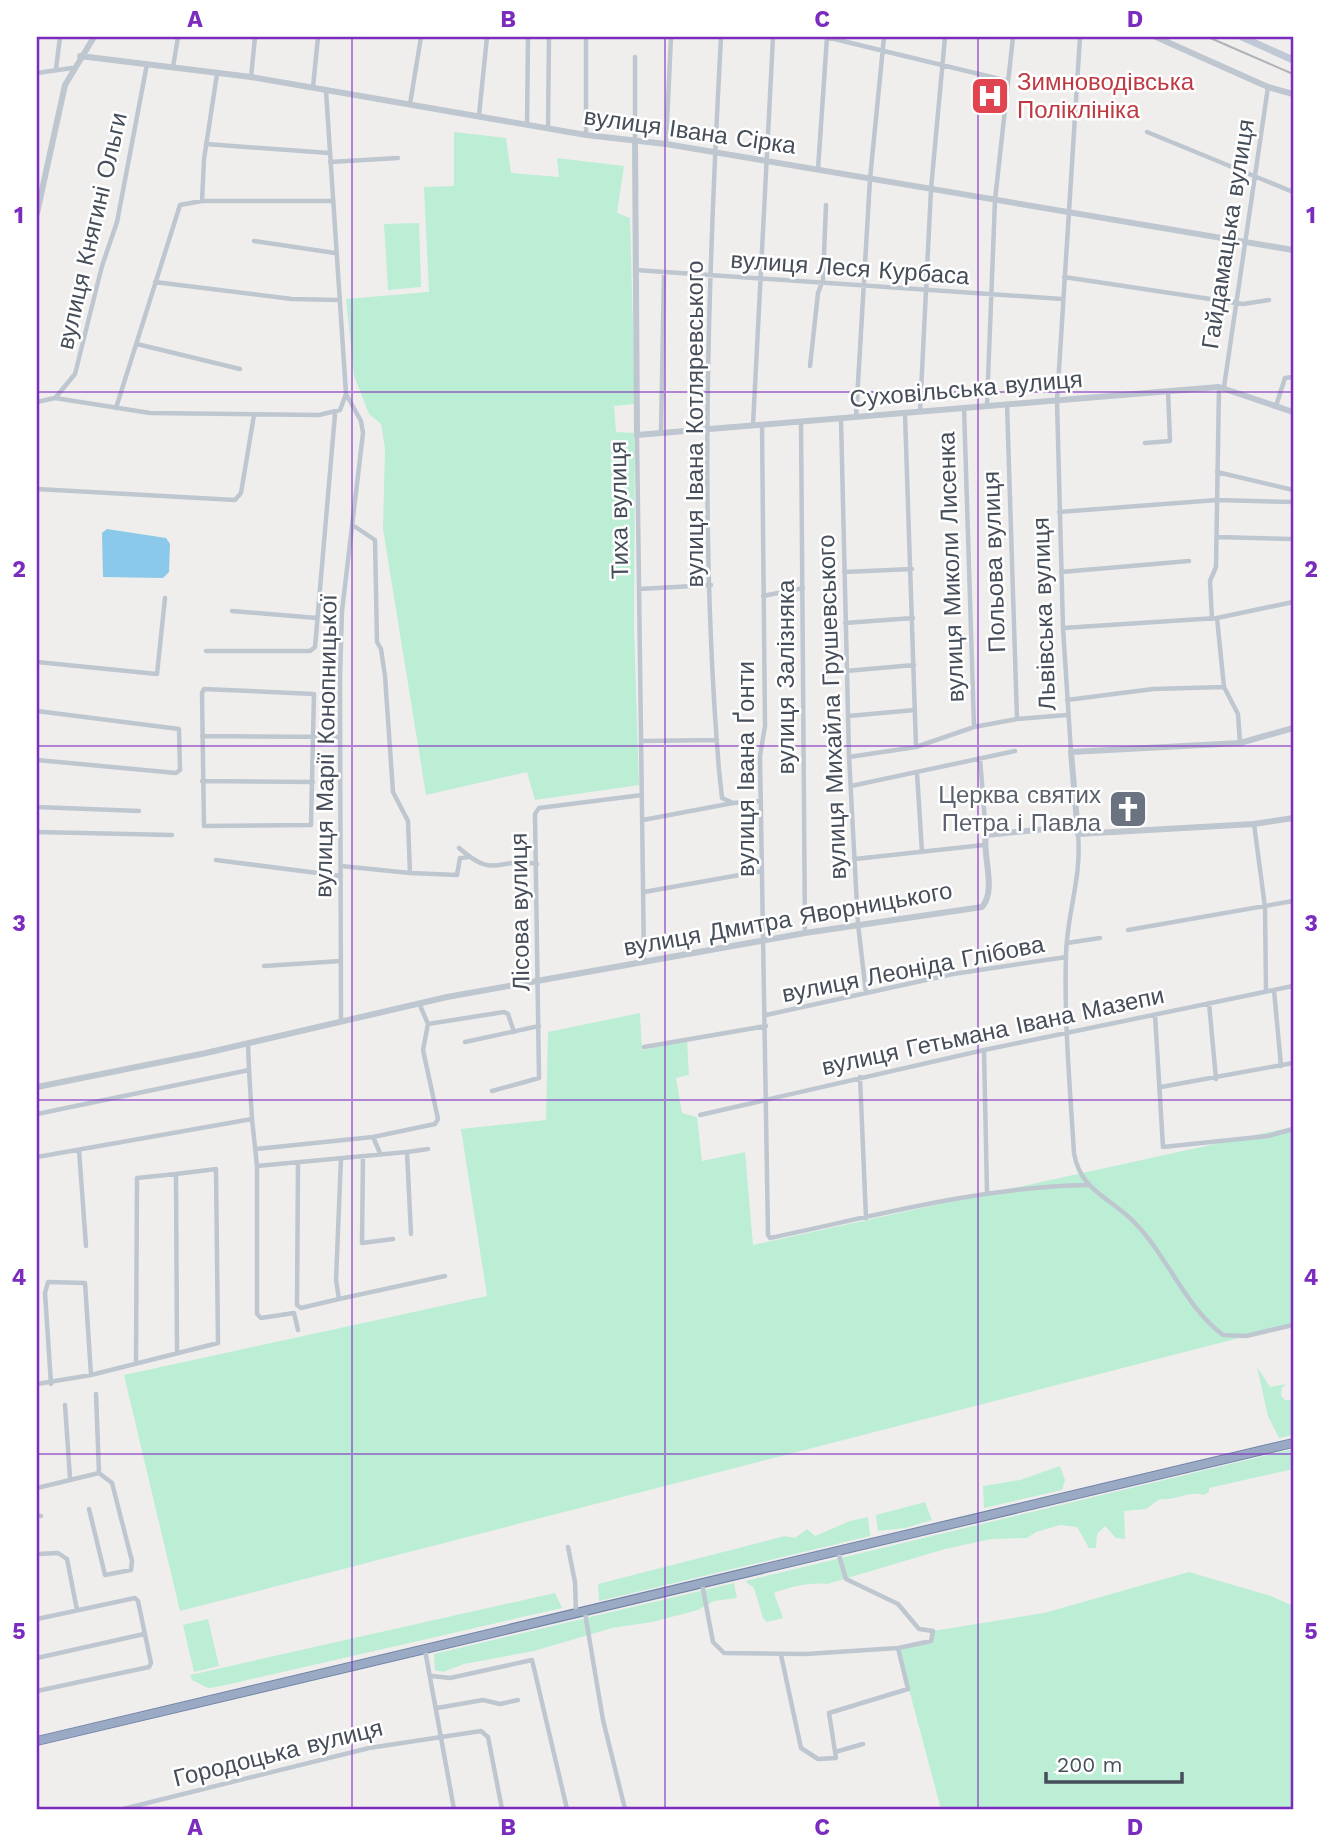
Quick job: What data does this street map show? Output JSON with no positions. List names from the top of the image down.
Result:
{
  "streets": {
    "street": [
      "вулиця Івана Сірка",
      "вулиця Княгині Ольги",
      "Гайдамацька вулиця",
      "вулиця Леся Курбаса",
      "Суховільська вулиця",
      "вулиця Івана Котляревського",
      "Тиха вулиця",
      "Польова вулиця",
      "вулиця Миколи Лисенка",
      "Львівська вулиця",
      "вулиця Залізняка",
      "вулиця Михайла Грушевського",
      "вулиця Марії Конопницької",
      "вулиця Івана Ґонти",
      "Лісова вулиця",
      "вулиця Дмитра Яворницького",
      "вулиця Леоніда Глібова",
      "вулиця Гетьмана Івана Мазепи",
      "Городоцька вулиця"
    ]
  },
  "crossings": [
    ["вулиця Івана Сірка", "вулиця Княгині Ольги"],
    ["вулиця Івана Сірка", "Гайдамацька вулиця"],
    ["вулиця Івана Сірка", "вулиця Івана Котляревського"],
    ["вулиця Івана Сірка", "Тиха вулиця"],
    ["вулиця Івана Сірка", "Львівська вулиця"],
    ["Гайдамацька вулиця", "Суховільська вулиця"],
    ["вулиця Леся Курбаса", "вулиця Івана Котляревського"],
    ["вулиця Леся Курбаса", "Тиха вулиця"],
    ["вулиця Леся Курбаса", "Львівська вулиця"],
    ["Суховільська вулиця", "вулиця Івана Котляревського"],
    ["Суховільська вулиця", "Тиха вулиця"],
    ["Суховільська вулиця", "Польова вулиця"],
    ["Суховільська вулиця", "вулиця Миколи Лисенка"],
    ["Суховільська вулиця", "Львівська вулиця"],
    ["Суховільська вулиця", "вулиця Залізняка"],
    ["Суховільська вулиця", "вулиця Михайла Грушевського"],
    ["Суховільська вулиця", "вулиця Івана Ґонти"],
    ["Тиха вулиця", "Лісова вулиця"],
    ["Тиха вулиця", "вулиця Дмитра Яворницького"],
    ["Львівська вулиця", "вулиця Леоніда Глібова"],
    ["Львівська вулиця", "вулиця Гетьмана Івана Мазепи"],
    ["вулиця Залізняка", "вулиця Дмитра Яворницького"],
    ["вулиця Михайла Грушевського", "вулиця Дмитра Яворницького"],
    ["вулиця Михайла Грушевського", "вулиця Леоніда Глібова"],
    ["вулиця Марії Конопницької", "вулиця Дмитра Яворницького"],
    ["вулиця Івана Ґонти", "вулиця Дмитра Яворницького"],
    ["вулиця Івана Ґонти", "вулиця Леоніда Глібова"],
    ["вулиця Івана Ґонти", "вулиця Гетьмана Івана Мазепи"],
    ["Лісова вулиця", "вулиця Дмитра Яворницького"]
  ],
  "places": {
    "hospital": ["Зимноводівська Поліклініка"],
    "church": ["Церква святих Петра і Павла"]
  },
  "scale_bar": "200 m",
  "grid": {
    "columns": [
      "A",
      "B",
      "C",
      "D"
    ],
    "rows": [
      "1",
      "2",
      "3",
      "4",
      "5"
    ]
  }
}
